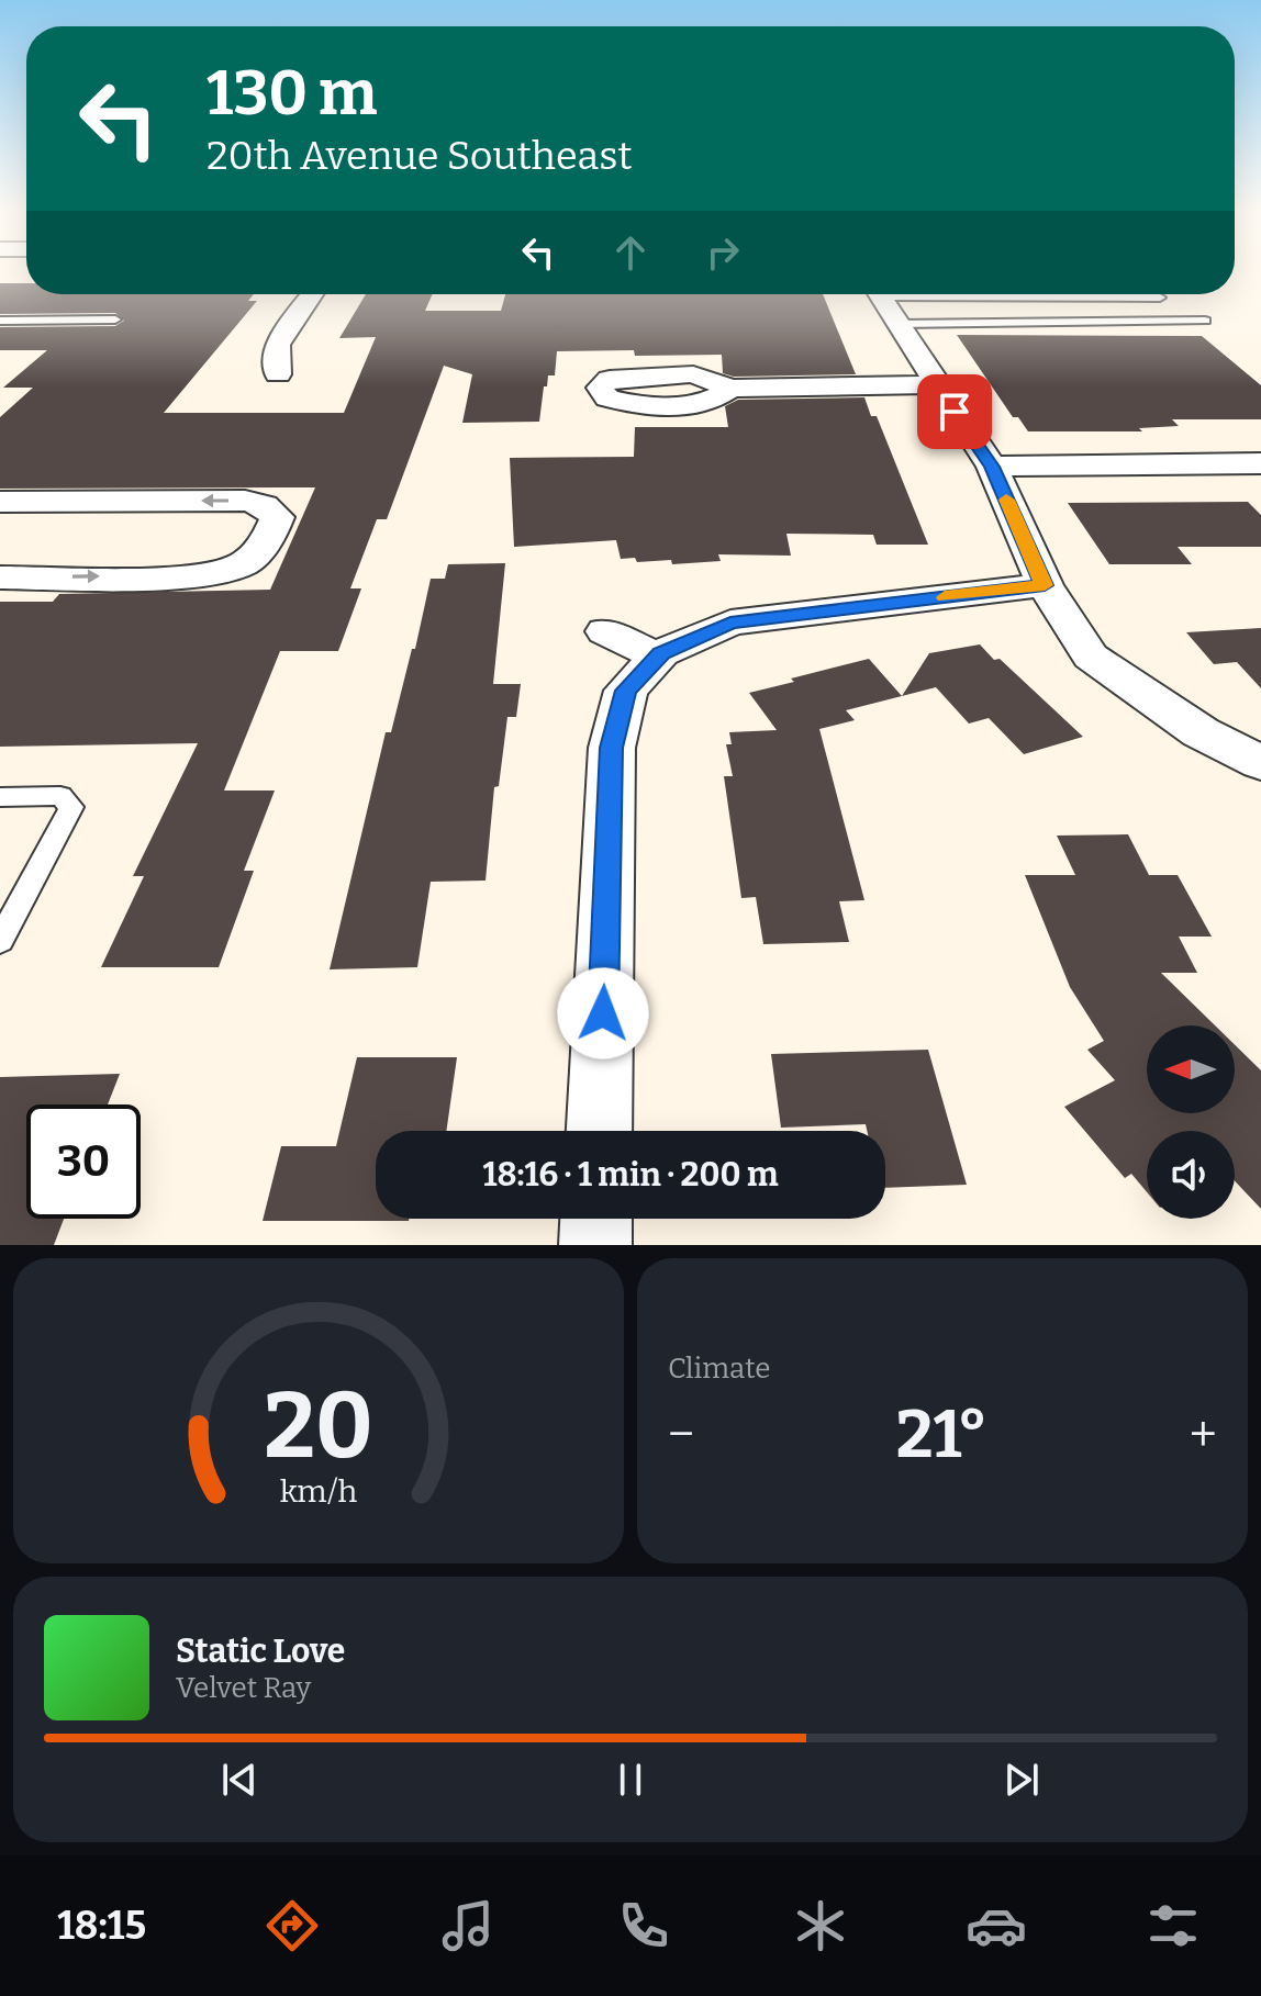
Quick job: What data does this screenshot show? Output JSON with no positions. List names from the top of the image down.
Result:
{
  "north": "left",
  "page": {
    "turn": ["130 m", "20th Avenue Southeast"],
    "limit": "30",
    "trip": "18:16 · 1 min · 200 m",
    "tile": "Climate",
    "heat": ["−", "21°", "+"],
    "song": ["Static Love", "Velvet Ray"],
    "tabs": "18:15",
    "gauge": ["20", "km/h"]
  }
}
